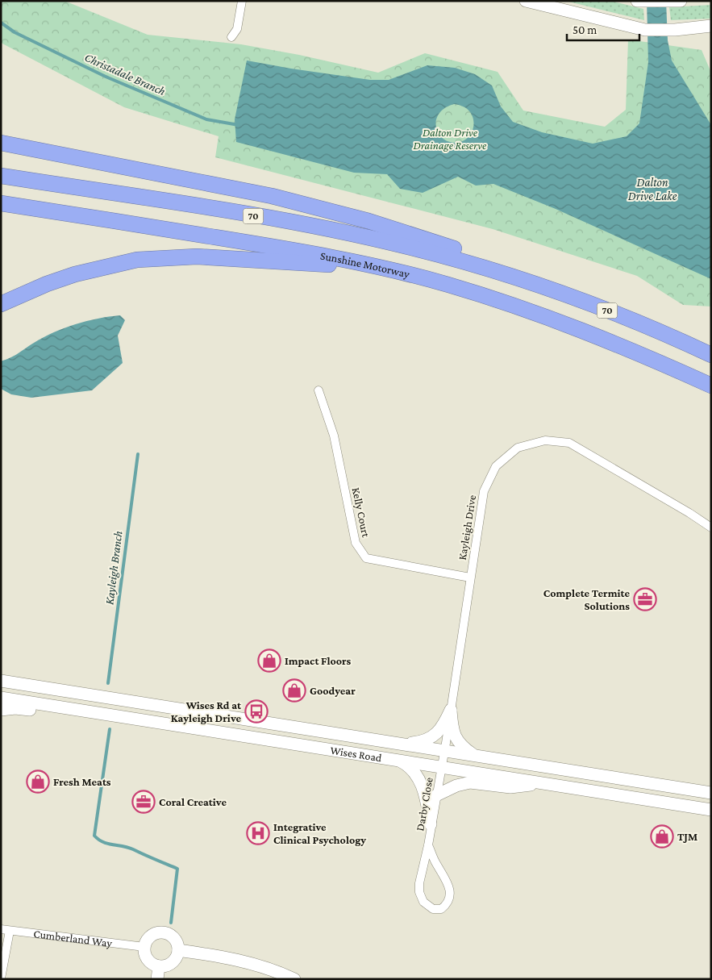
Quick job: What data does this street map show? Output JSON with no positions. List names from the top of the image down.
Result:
{
  "streets": {
    "highway": ["70", "Sunshine Motorway"],
    "main road": ["Wises Road"],
    "street": [
      "Kelly Court",
      "Kayleigh Drive",
      "Darby Close",
      "Cumberland Way"
    ]
  },
  "crossings": [
    ["Kelly Court", "Kayleigh Drive"],
    ["Kayleigh Drive", "Wises Road"],
    ["Kayleigh Drive", "Darby Close"],
    ["Wises Road", "Darby Close"]
  ],
  "water": ["Christadale Branch", "Dalton Drive Lake", "Kayleigh Branch"],
  "parks": ["Dalton Drive Drainage Reserve"],
  "places": {
    "office": ["Complete Termite Solutions", "Coral Creative"],
    "shop": [
      "Impact Floors",
      "Goodyear",
      "Fresh Meats",
      "TJM"
    ],
    "bus stop": ["Wises Rd at Kayleigh Drive"],
    "hospital": ["Integrative Clinical Psychology"]
  },
  "scale_bar": "50 m"
}
